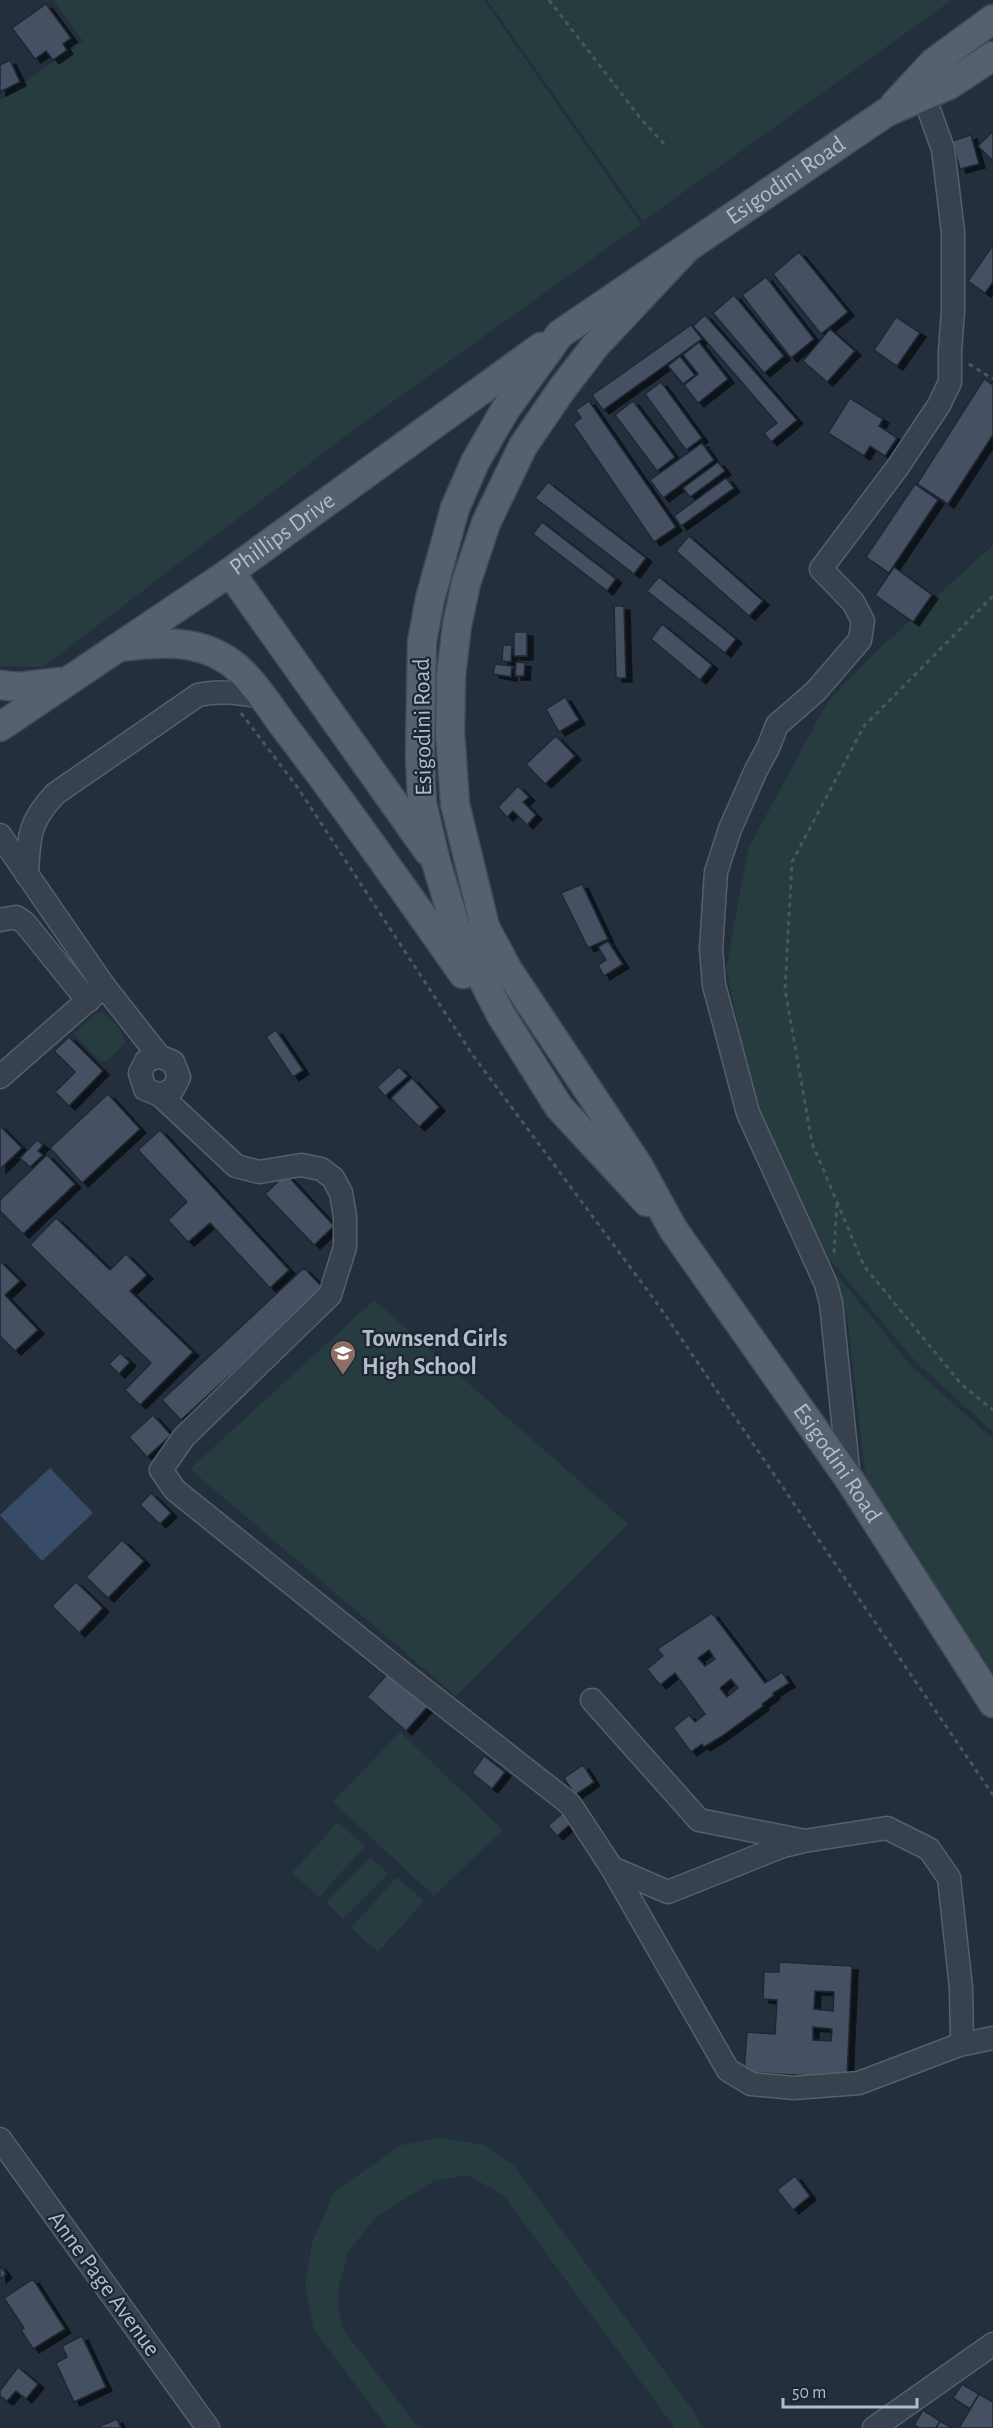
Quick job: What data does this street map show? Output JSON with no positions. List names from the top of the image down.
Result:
{
  "streets": {
    "main road": ["Esigodini Road", "Phillips Drive"],
    "street": ["Anne Page Avenue"]
  },
  "crossings": [
    ["Esigodini Road", "Phillips Drive"]
  ],
  "places": {
    "school or university": ["Townsend Girls High School"]
  },
  "scale_bar": "50 m"
}
